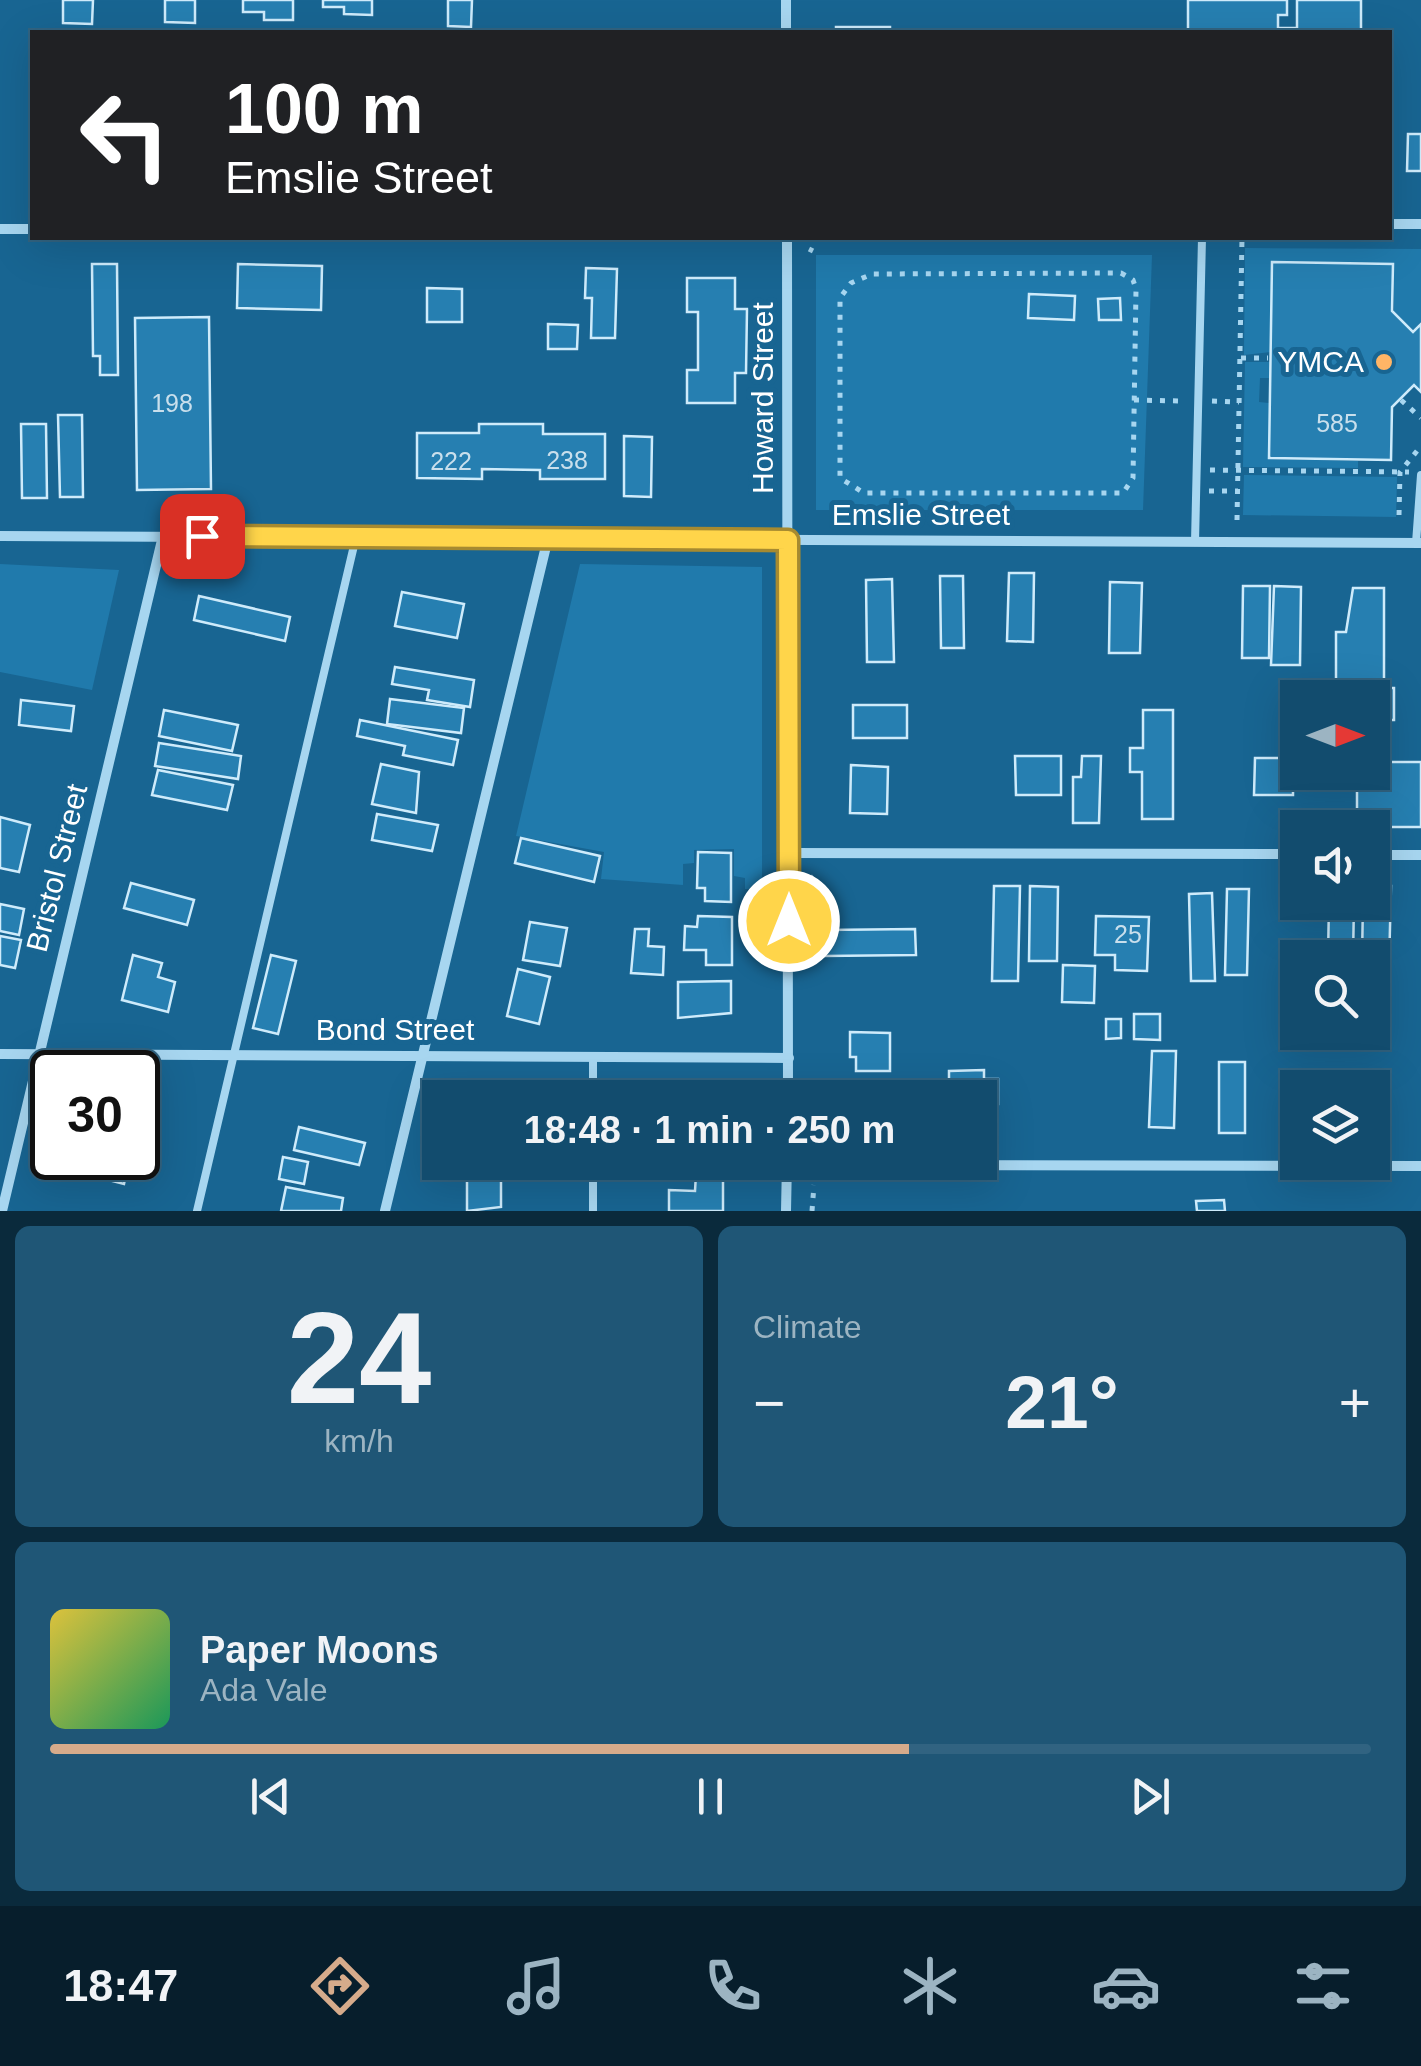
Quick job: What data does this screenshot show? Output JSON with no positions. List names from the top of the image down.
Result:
{
  "streets": {
    "street": [
      "Howard Street",
      "Emslie Street",
      "Bristol Street",
      "Bond Street"
    ]
  },
  "crossings": [
    ["Howard Street", "Emslie Street"],
    ["Howard Street", "Bond Street"],
    ["Emslie Street", "Bristol Street"]
  ],
  "places": ["YMCA"],
  "house_numbers": [
    "198",
    "585",
    "238",
    "222",
    "25"
  ],
  "north": "right",
  "page": {
    "turn": ["100 m", "Emslie Street"],
    "limit": "30",
    "trip": "18:48 · 1 min · 250 m",
    "tile": [
      ["24", "km/h"],
      "Climate"
    ],
    "heat": ["−", "21°", "+"],
    "song": ["Paper Moons", "Ada Vale"],
    "tabs": "18:47"
  }
}
